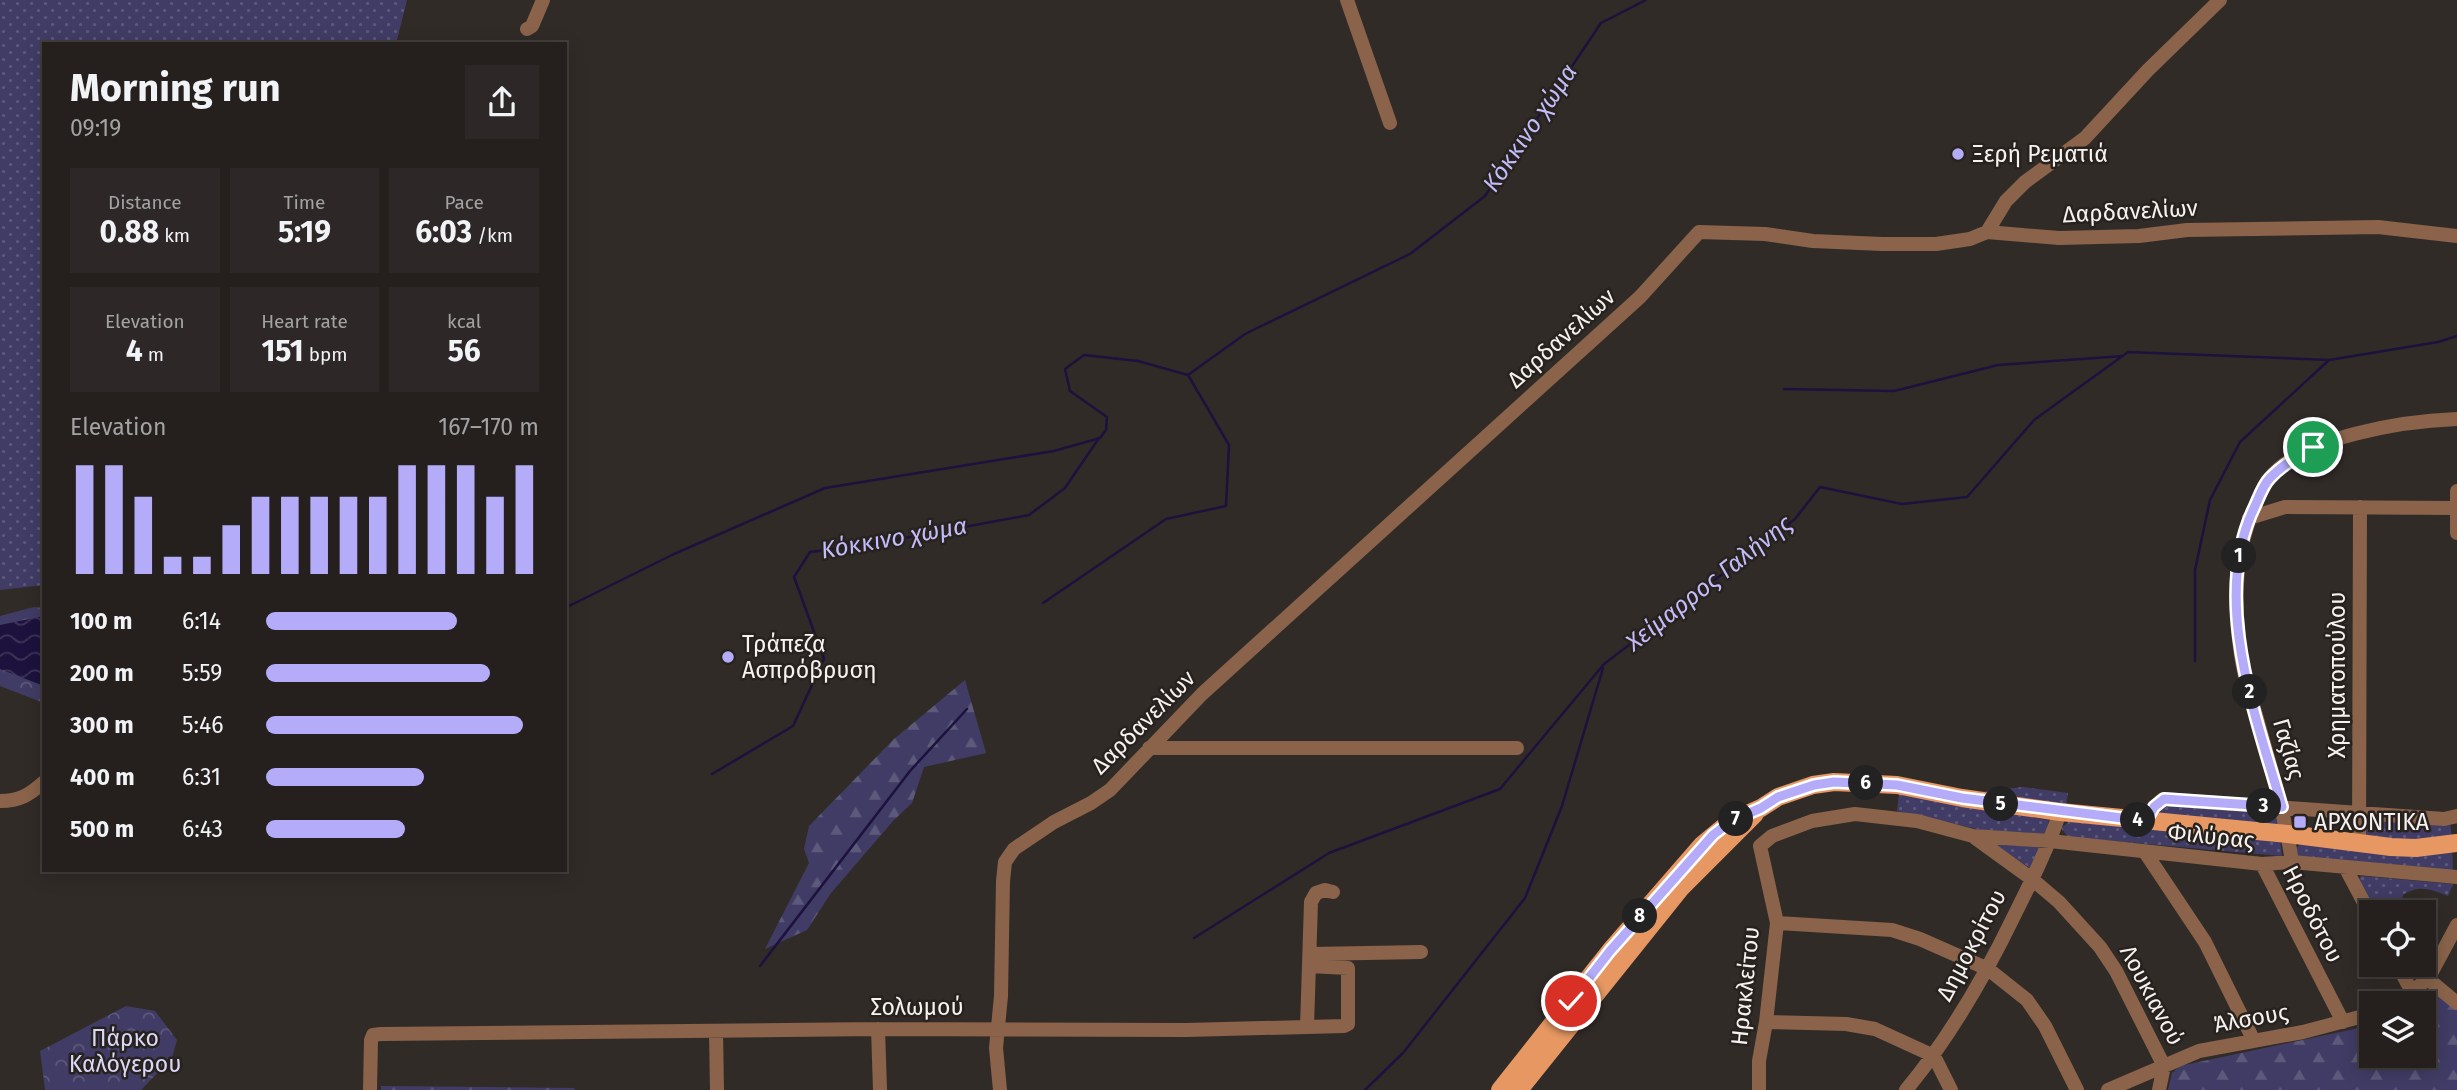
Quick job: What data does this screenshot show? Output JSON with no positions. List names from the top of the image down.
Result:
{
  "streets": {
    "street": [
      "Δαρδανελίων",
      "Χρηματοπούλου",
      "Γαζίας",
      "Φιλύρας",
      "Ηροδότου",
      "Δημοκρίτου",
      "Ηρακλείτου",
      "Λουκιανού",
      "Σολωμού",
      "Άλσους"
    ]
  },
  "crossings": [
    ["Δαρδανελίων", "Σολωμού"],
    ["Γαζίας", "Φιλύρας"],
    ["Φιλύρας", "Ηροδότου"],
    ["Φιλύρας", "Δημοκρίτου"],
    ["Φιλύρας", "Ηρακλείτου"],
    ["Φιλύρας", "Λουκιανού"],
    ["Ηροδότου", "Άλσους"],
    ["Δημοκρίτου", "Λουκιανού"],
    ["Λουκιανού", "Άλσους"]
  ],
  "water": ["Κόκκινο χώμα", "Χείμαρρος Γαλήνης"],
  "parks": ["Πάρκο Καλόγερου"],
  "places": {
    "other": ["Ξερή Ρεματιά", "Τράπεζα Ασπρόβρυση"],
    "transit": ["ΑΡΧΟΝΤΙΚΑ"]
  },
  "page": {
    "heading": ["Morning run", "09:19"],
    "stats": [
      ["Distance", "0.88 km"],
      ["Time", "5:19"],
      ["Pace", "6:03 /km"],
      ["Elevation", "4 m"],
      ["Heart rate", "151 bpm"],
      ["kcal", "56"]
    ],
    "chart": ["Elevation", "167–170 m"],
    "pins": [
      "1",
      "2",
      "6",
      "5",
      "3",
      "7",
      "4",
      "8"
    ],
    "list": [
      {
        "name": "100 m",
        "note": "6:14"
      },
      {
        "name": "200 m",
        "note": "5:59"
      },
      {
        "name": "300 m",
        "note": "5:46"
      },
      {
        "name": "400 m",
        "note": "6:31"
      },
      {
        "name": "500 m",
        "note": "6:43"
      }
    ]
  }
}
